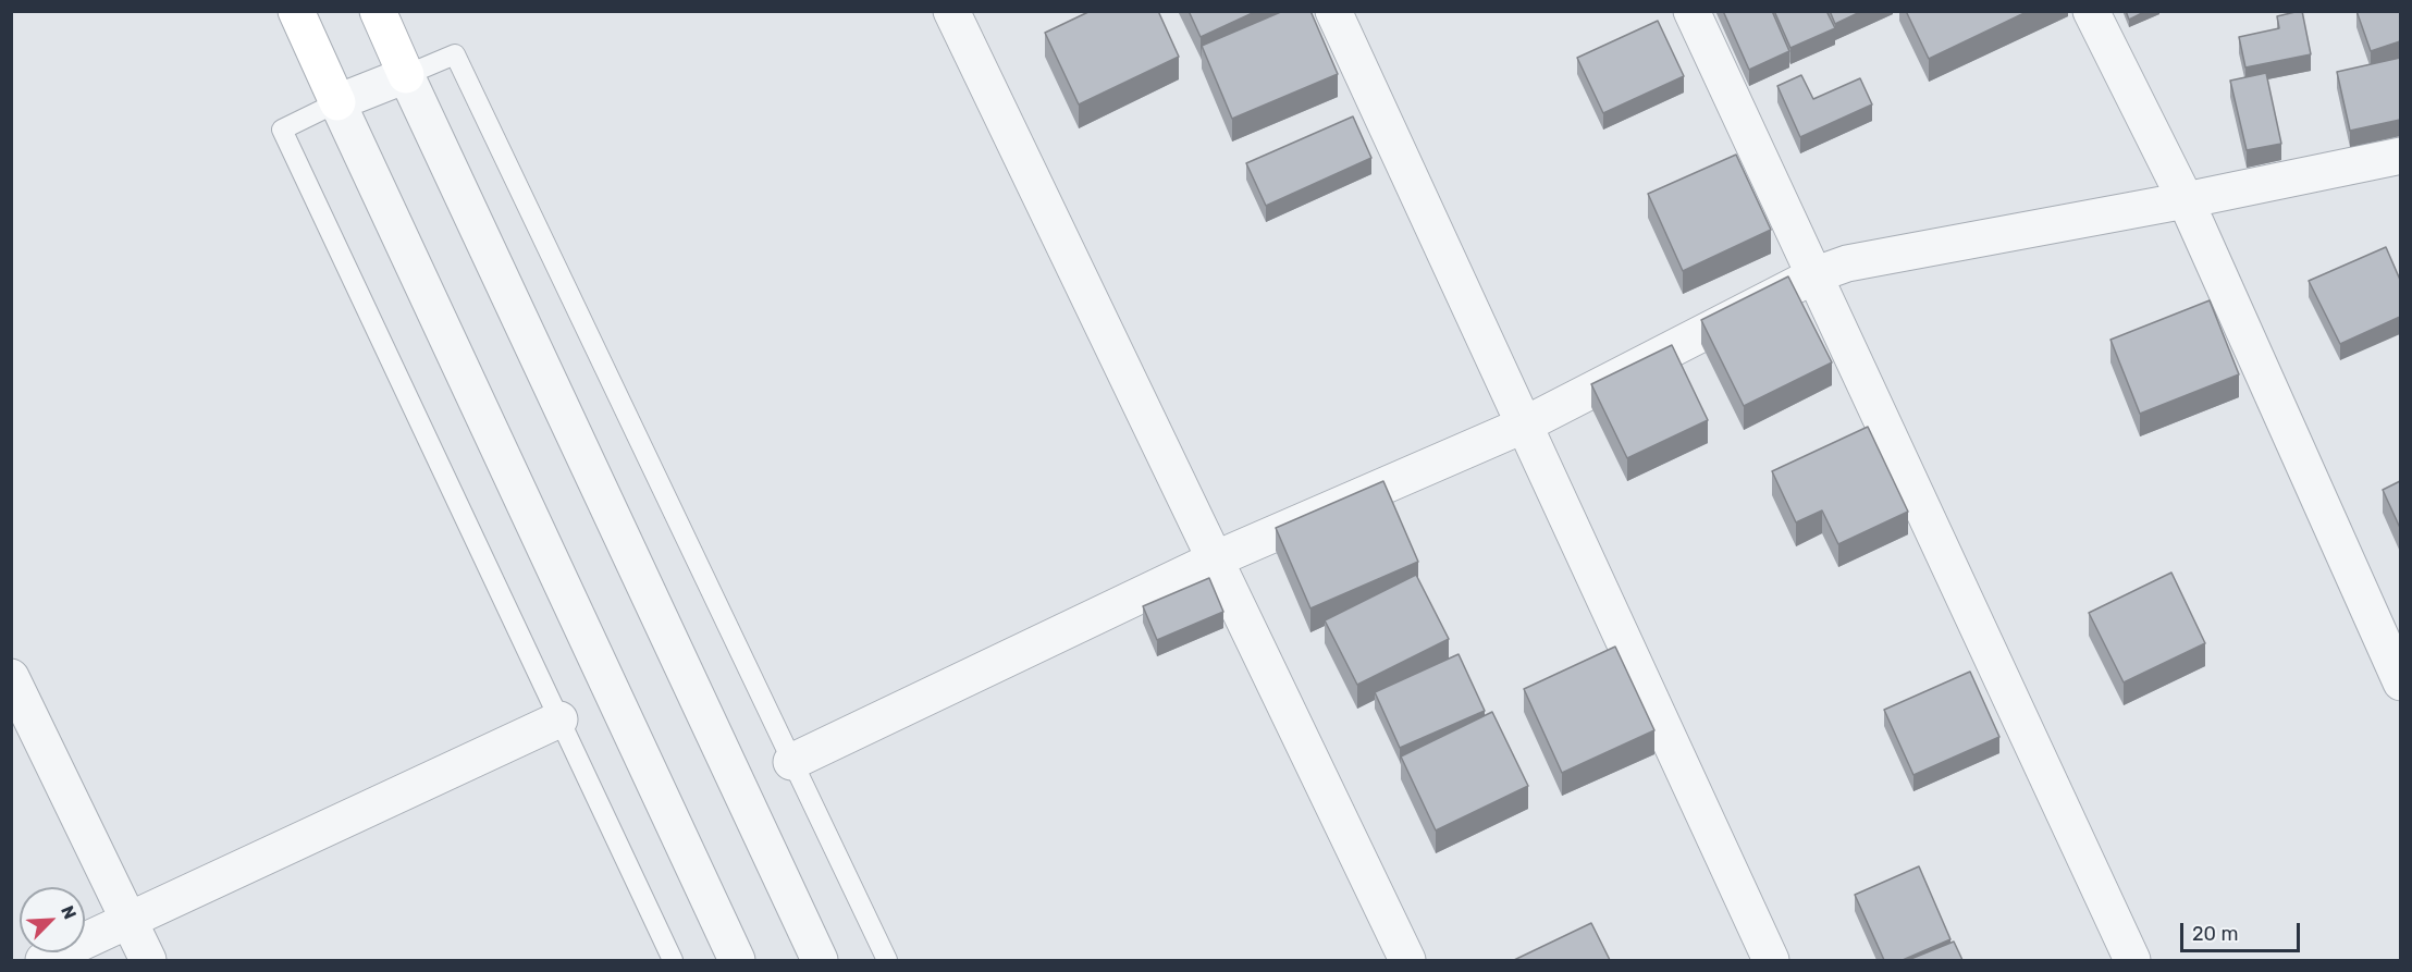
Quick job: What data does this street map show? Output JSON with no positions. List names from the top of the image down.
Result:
{
  "scale_bar": "20 m",
  "north": "top right"
}
